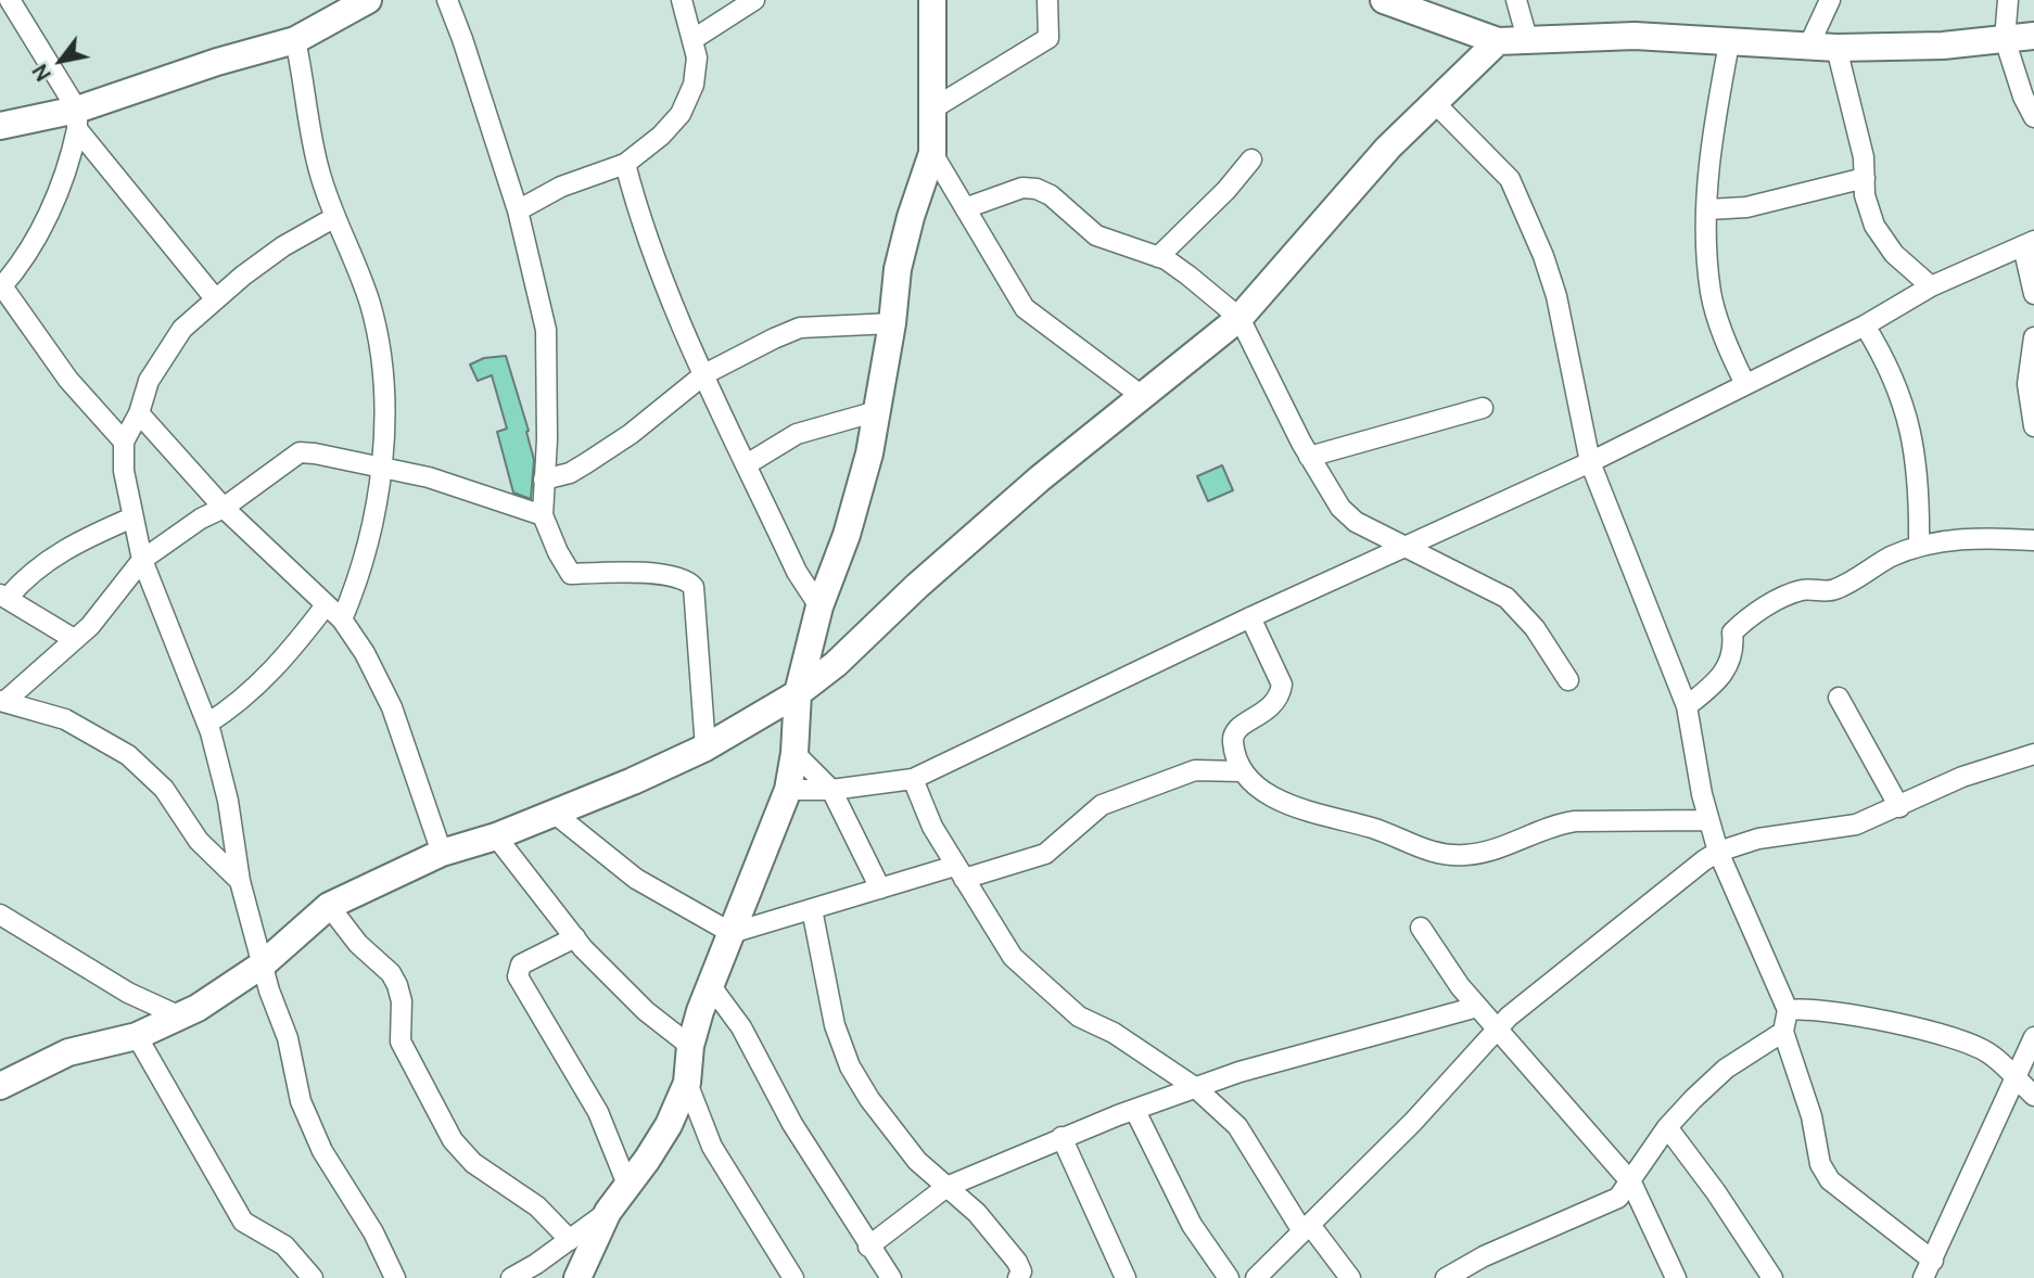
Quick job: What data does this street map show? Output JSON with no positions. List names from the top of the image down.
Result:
{
  "north": "bottom left"
}
